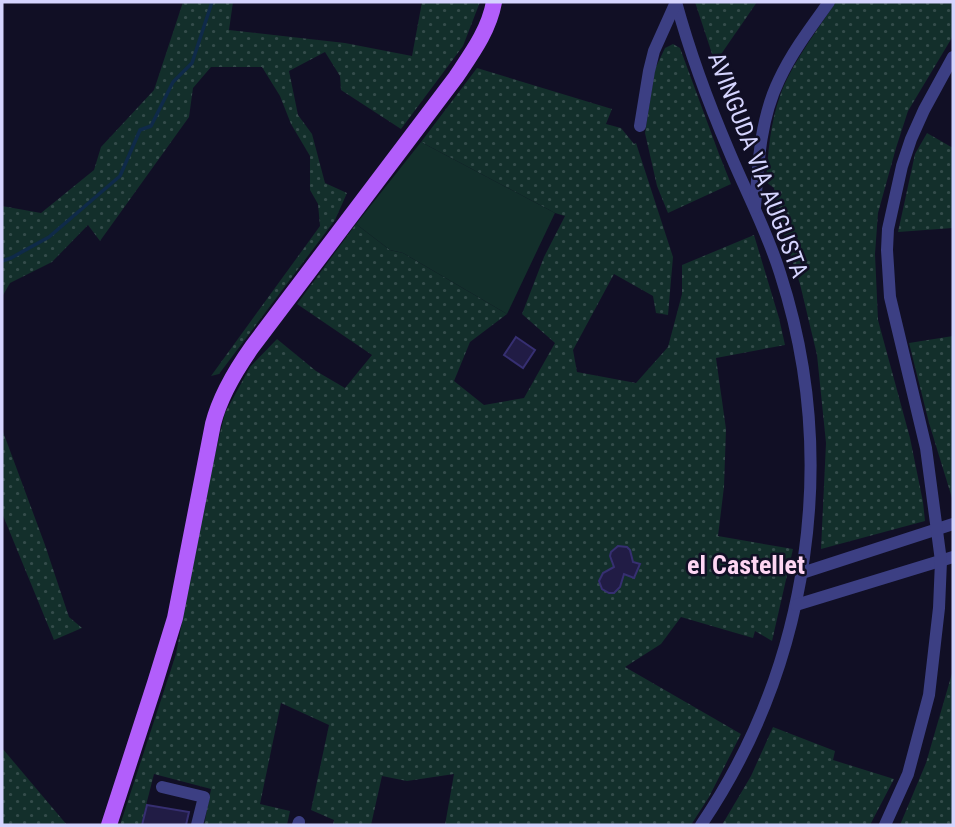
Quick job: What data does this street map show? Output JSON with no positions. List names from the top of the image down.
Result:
{
  "streets": {
    "street": ["AVINGUDA VIA AUGUSTA"]
  },
  "districts": ["el Castellet"]
}
